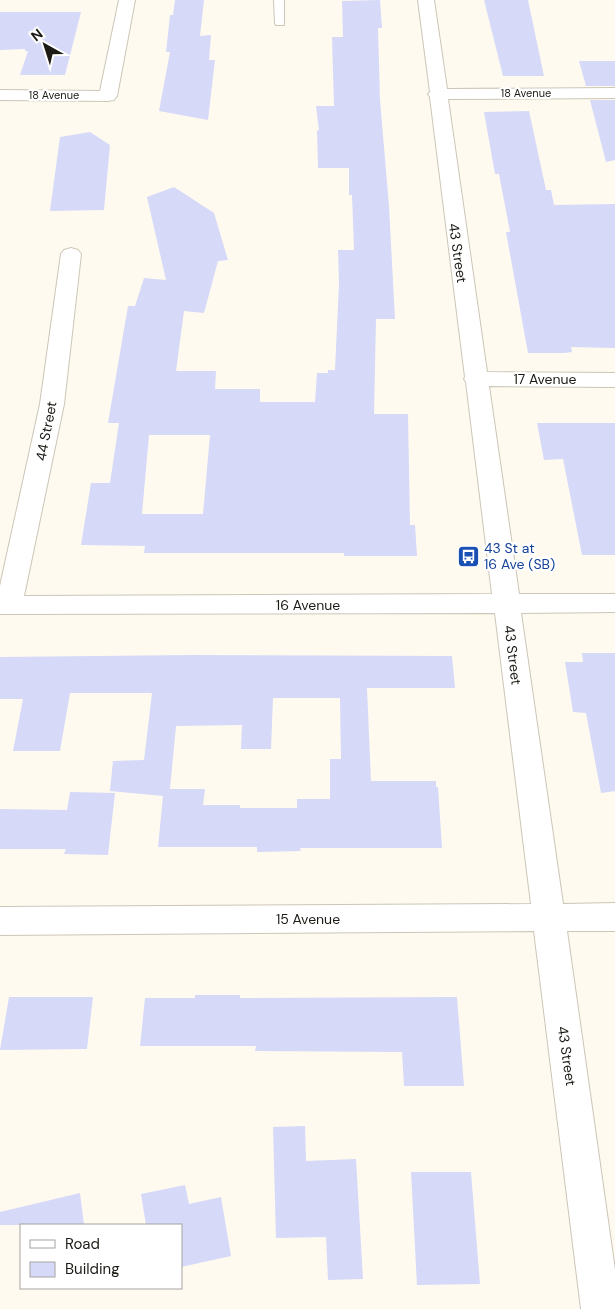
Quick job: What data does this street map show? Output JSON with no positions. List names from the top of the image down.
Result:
{
  "streets": {
    "street": [
      "18 Avenue",
      "43 Street",
      "17 Avenue",
      "44 Street",
      "16 Avenue",
      "15 Avenue"
    ]
  },
  "crossings": [
    ["18 Avenue", "43 Street"],
    ["43 Street", "17 Avenue"],
    ["43 Street", "16 Avenue"],
    ["43 Street", "15 Avenue"],
    ["44 Street", "16 Avenue"]
  ],
  "places": {
    "bus stop": ["43 St at 16 Ave (SB)"]
  },
  "legend": ["Road", "Building"],
  "north": "top left"
}
